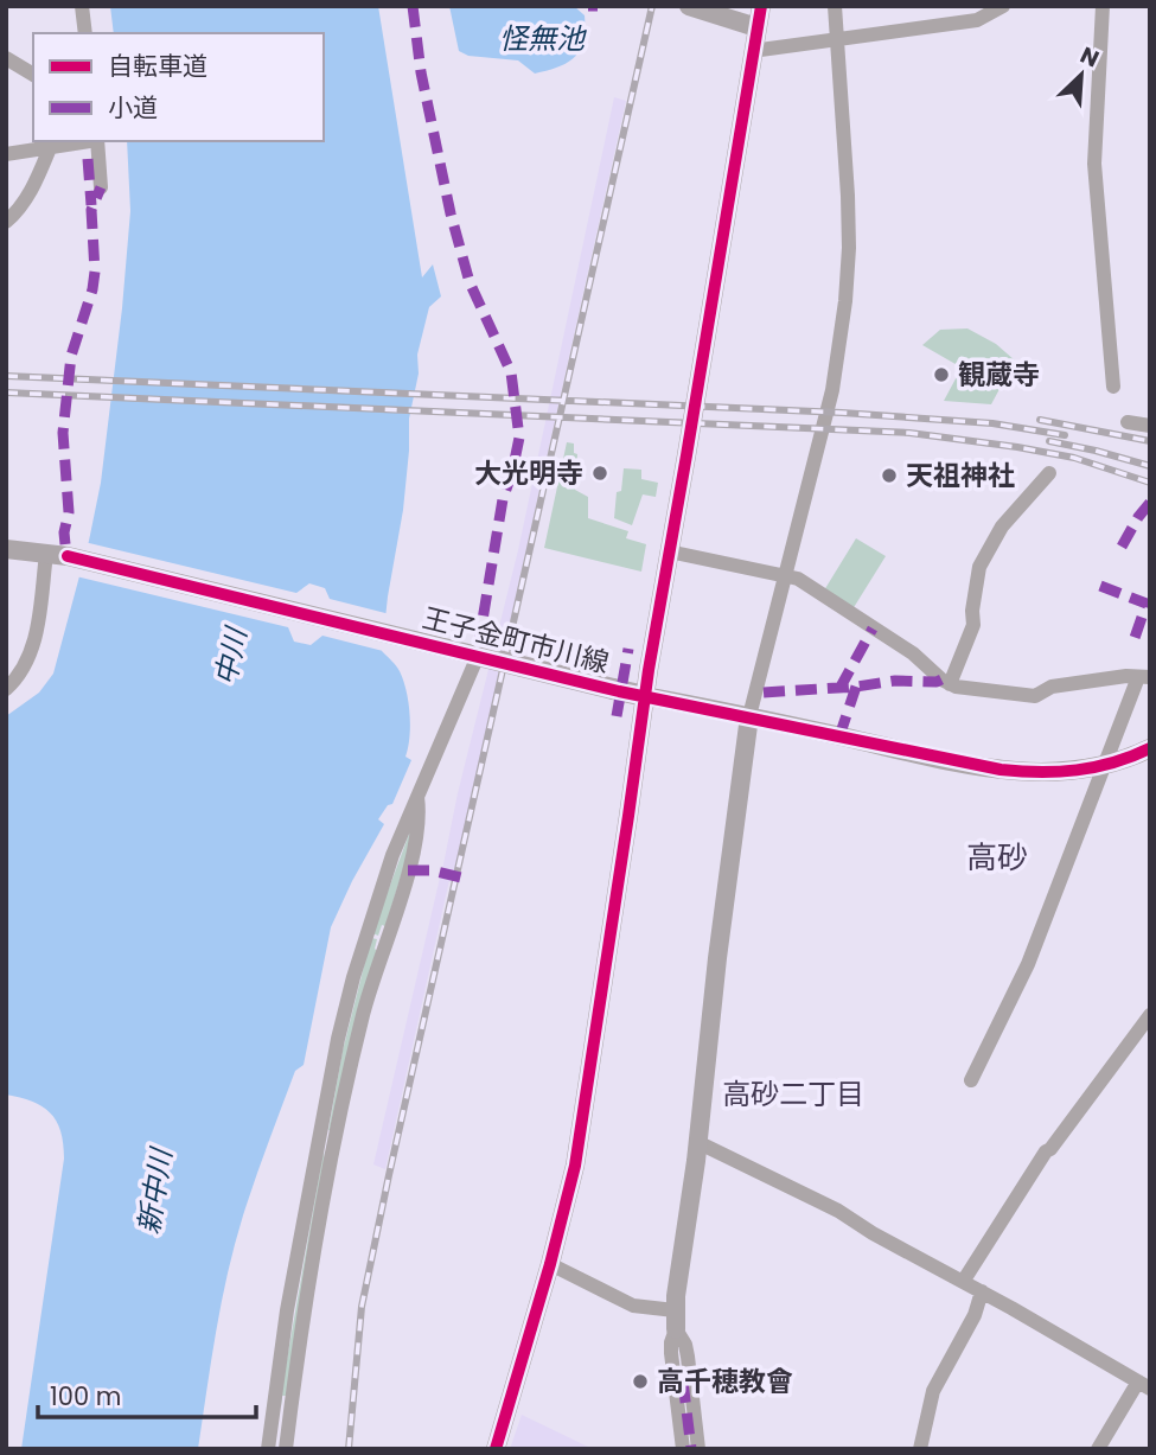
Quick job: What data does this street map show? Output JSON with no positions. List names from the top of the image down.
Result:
{
  "streets": {
    "main road": ["王子金町市川線"]
  },
  "districts": ["高砂", "高砂二丁目"],
  "water": ["怪無池", "中川", "新中川"],
  "places": [
    "観蔵寺",
    "大光明寺",
    "天祖神社",
    "高千穂教會"
  ],
  "legend": ["自転車道", "小道"],
  "scale_bar": "100 m",
  "north": "top right"
}
